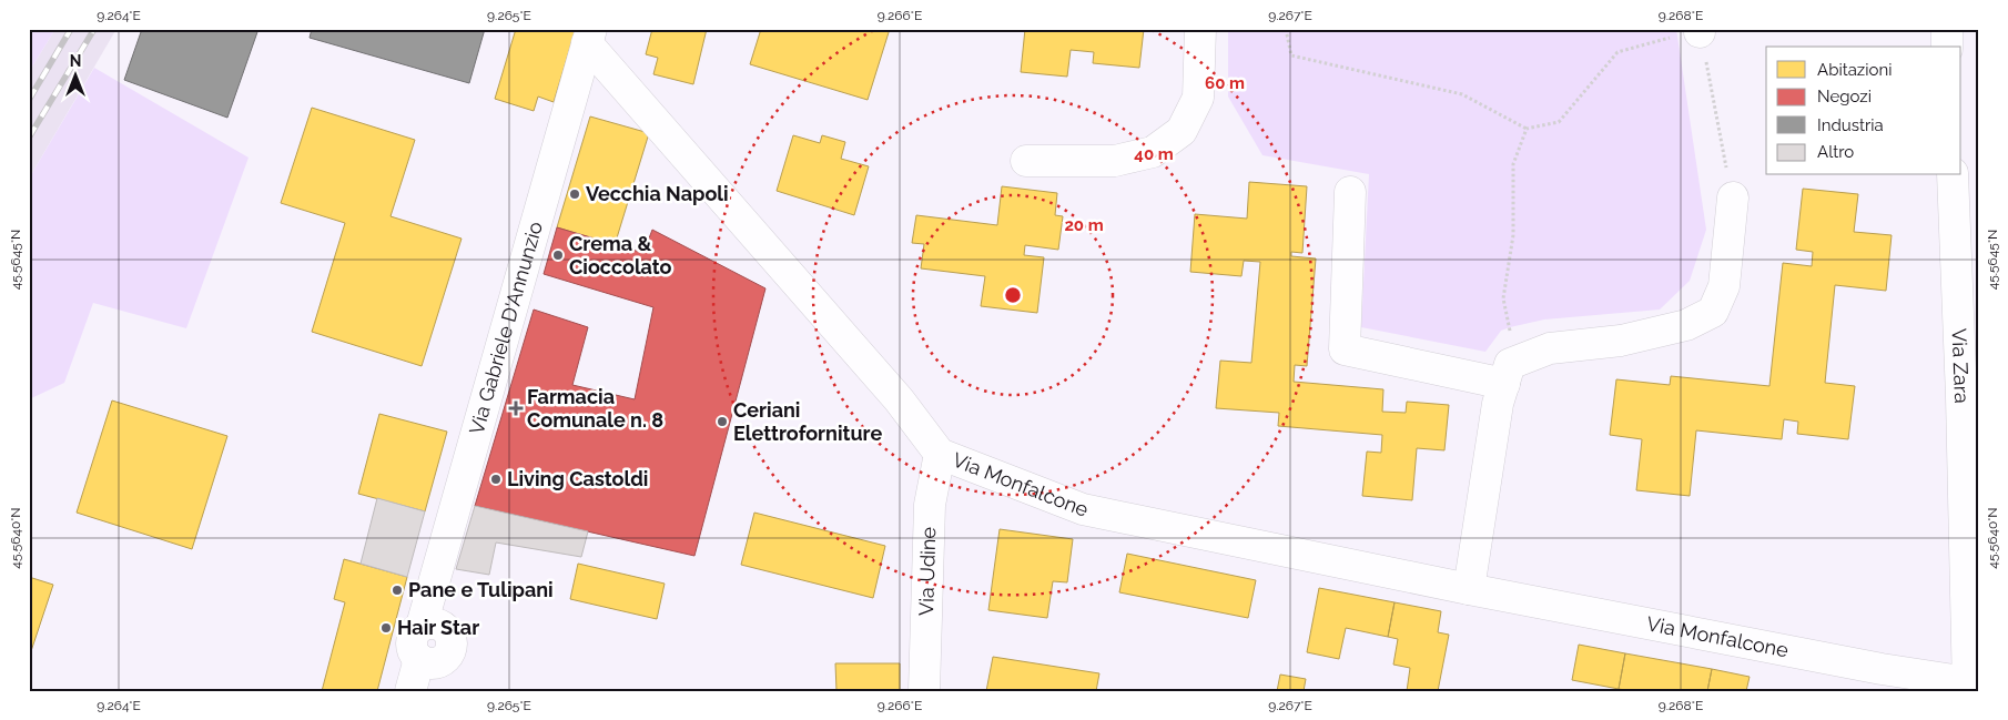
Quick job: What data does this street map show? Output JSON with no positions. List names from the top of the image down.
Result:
{
  "streets": {
    "street": [
      "Via Gabriele D'Annunzio",
      "Via Zara",
      "Via Monfalcone",
      "Via Udine"
    ]
  },
  "crossings": [
    ["Via Gabriele D'Annunzio", "Via Monfalcone"],
    ["Via Zara", "Via Monfalcone"],
    ["Via Monfalcone", "Via Udine"]
  ],
  "places": {
    "other": [
      "Vecchia Napoli",
      "Crema & Cioccolato",
      "Ceriani Elettroforniture",
      "Living Castoldi",
      "Pane e Tulipani",
      "Hair Star"
    ],
    "health": ["Farmacia Comunale n. 8"]
  },
  "legend": [
    "Abitazioni",
    "Negozi",
    "Industria",
    "Altro"
  ],
  "north": "top",
  "coordinates": [
    "9.264°E",
    "9.265°E",
    "9.266°E",
    "9.267°E",
    "9.268°E",
    "45.5645°N",
    "45.5640°N"
  ],
  "rings": ["60 m", "40 m", "20 m"]
}
